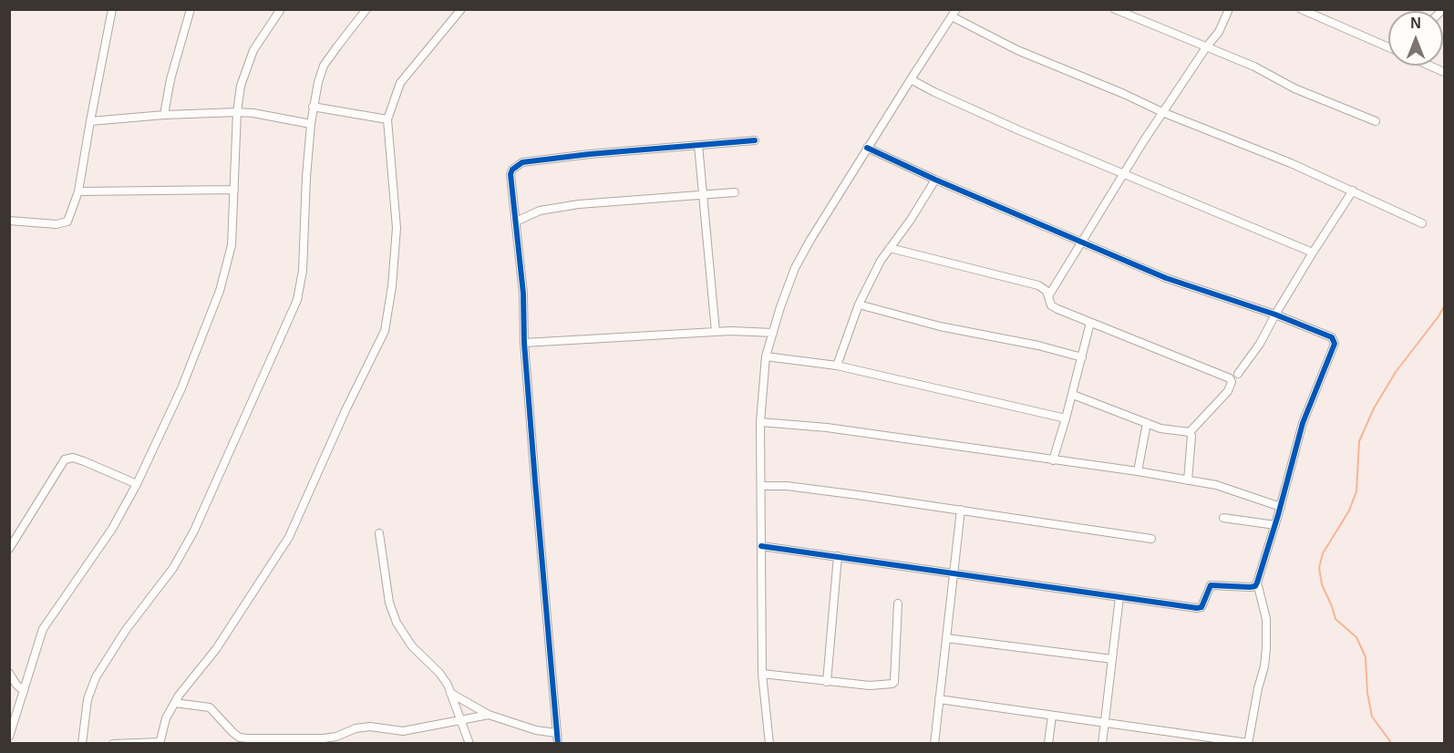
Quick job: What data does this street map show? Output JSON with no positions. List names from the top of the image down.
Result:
{
  "north": "top"
}
